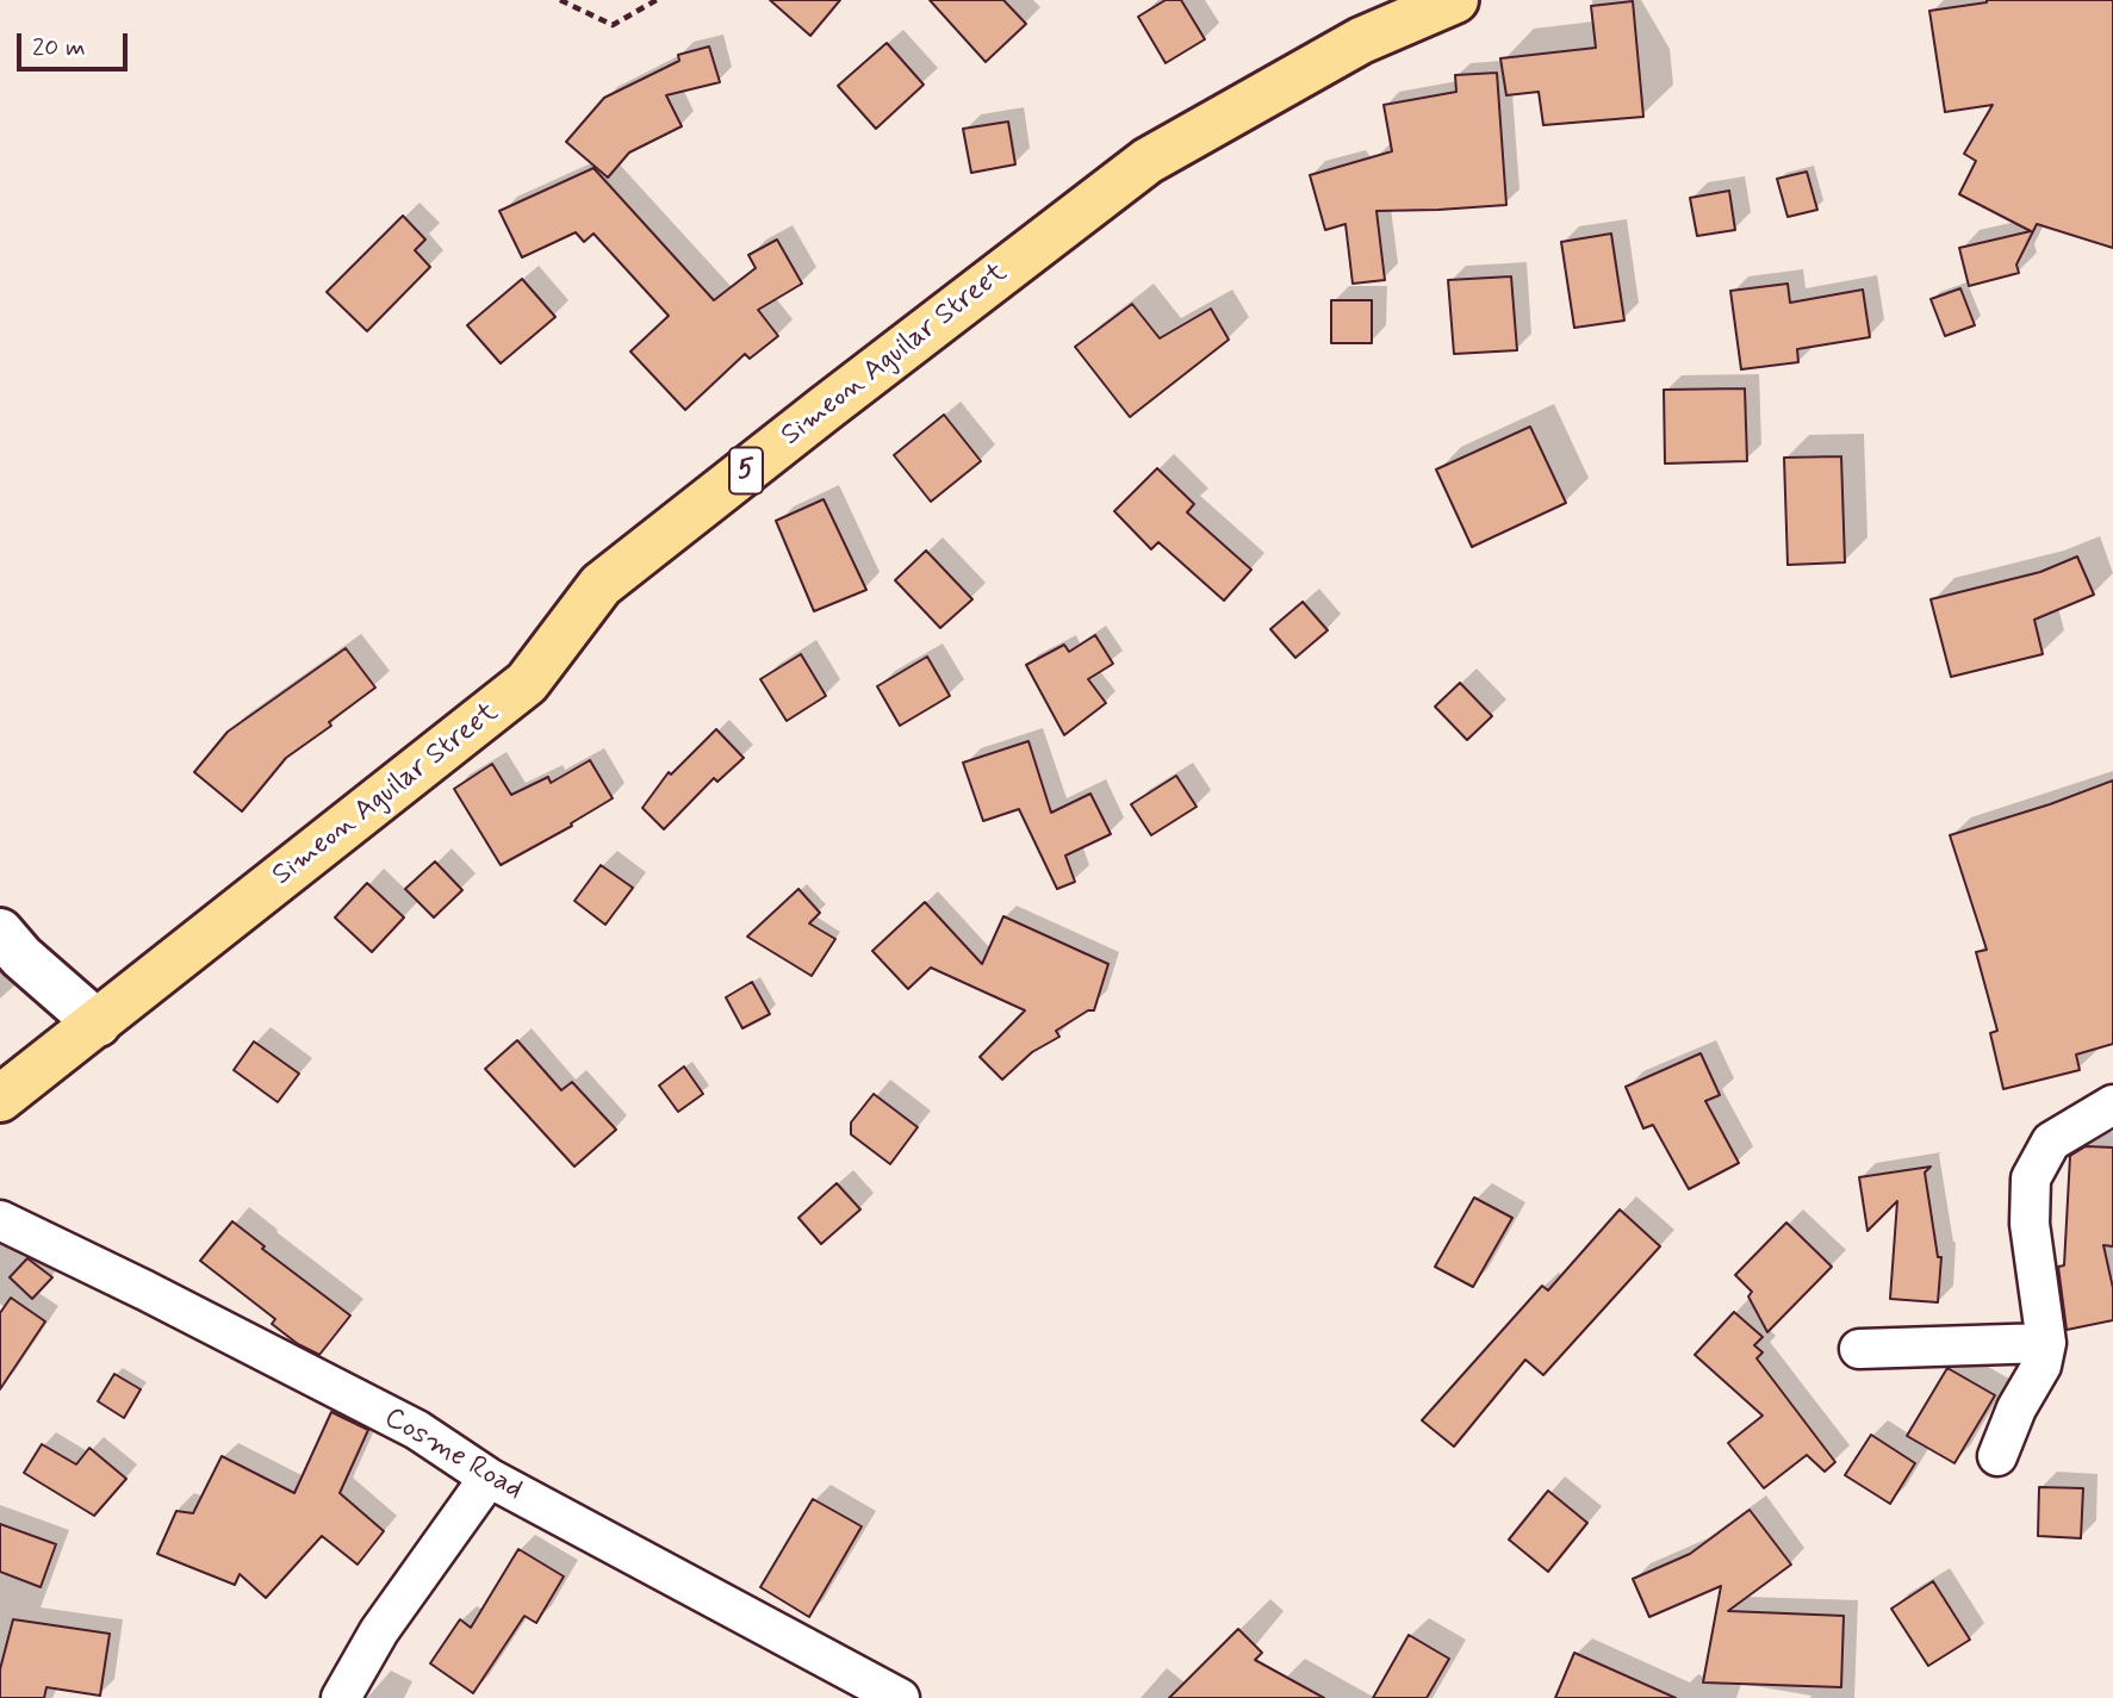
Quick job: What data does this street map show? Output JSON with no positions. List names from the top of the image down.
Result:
{
  "streets": {
    "highway": ["Simeon Aguilar Street", "5"],
    "street": ["Cosme Road"]
  },
  "scale_bar": "20 m"
}
